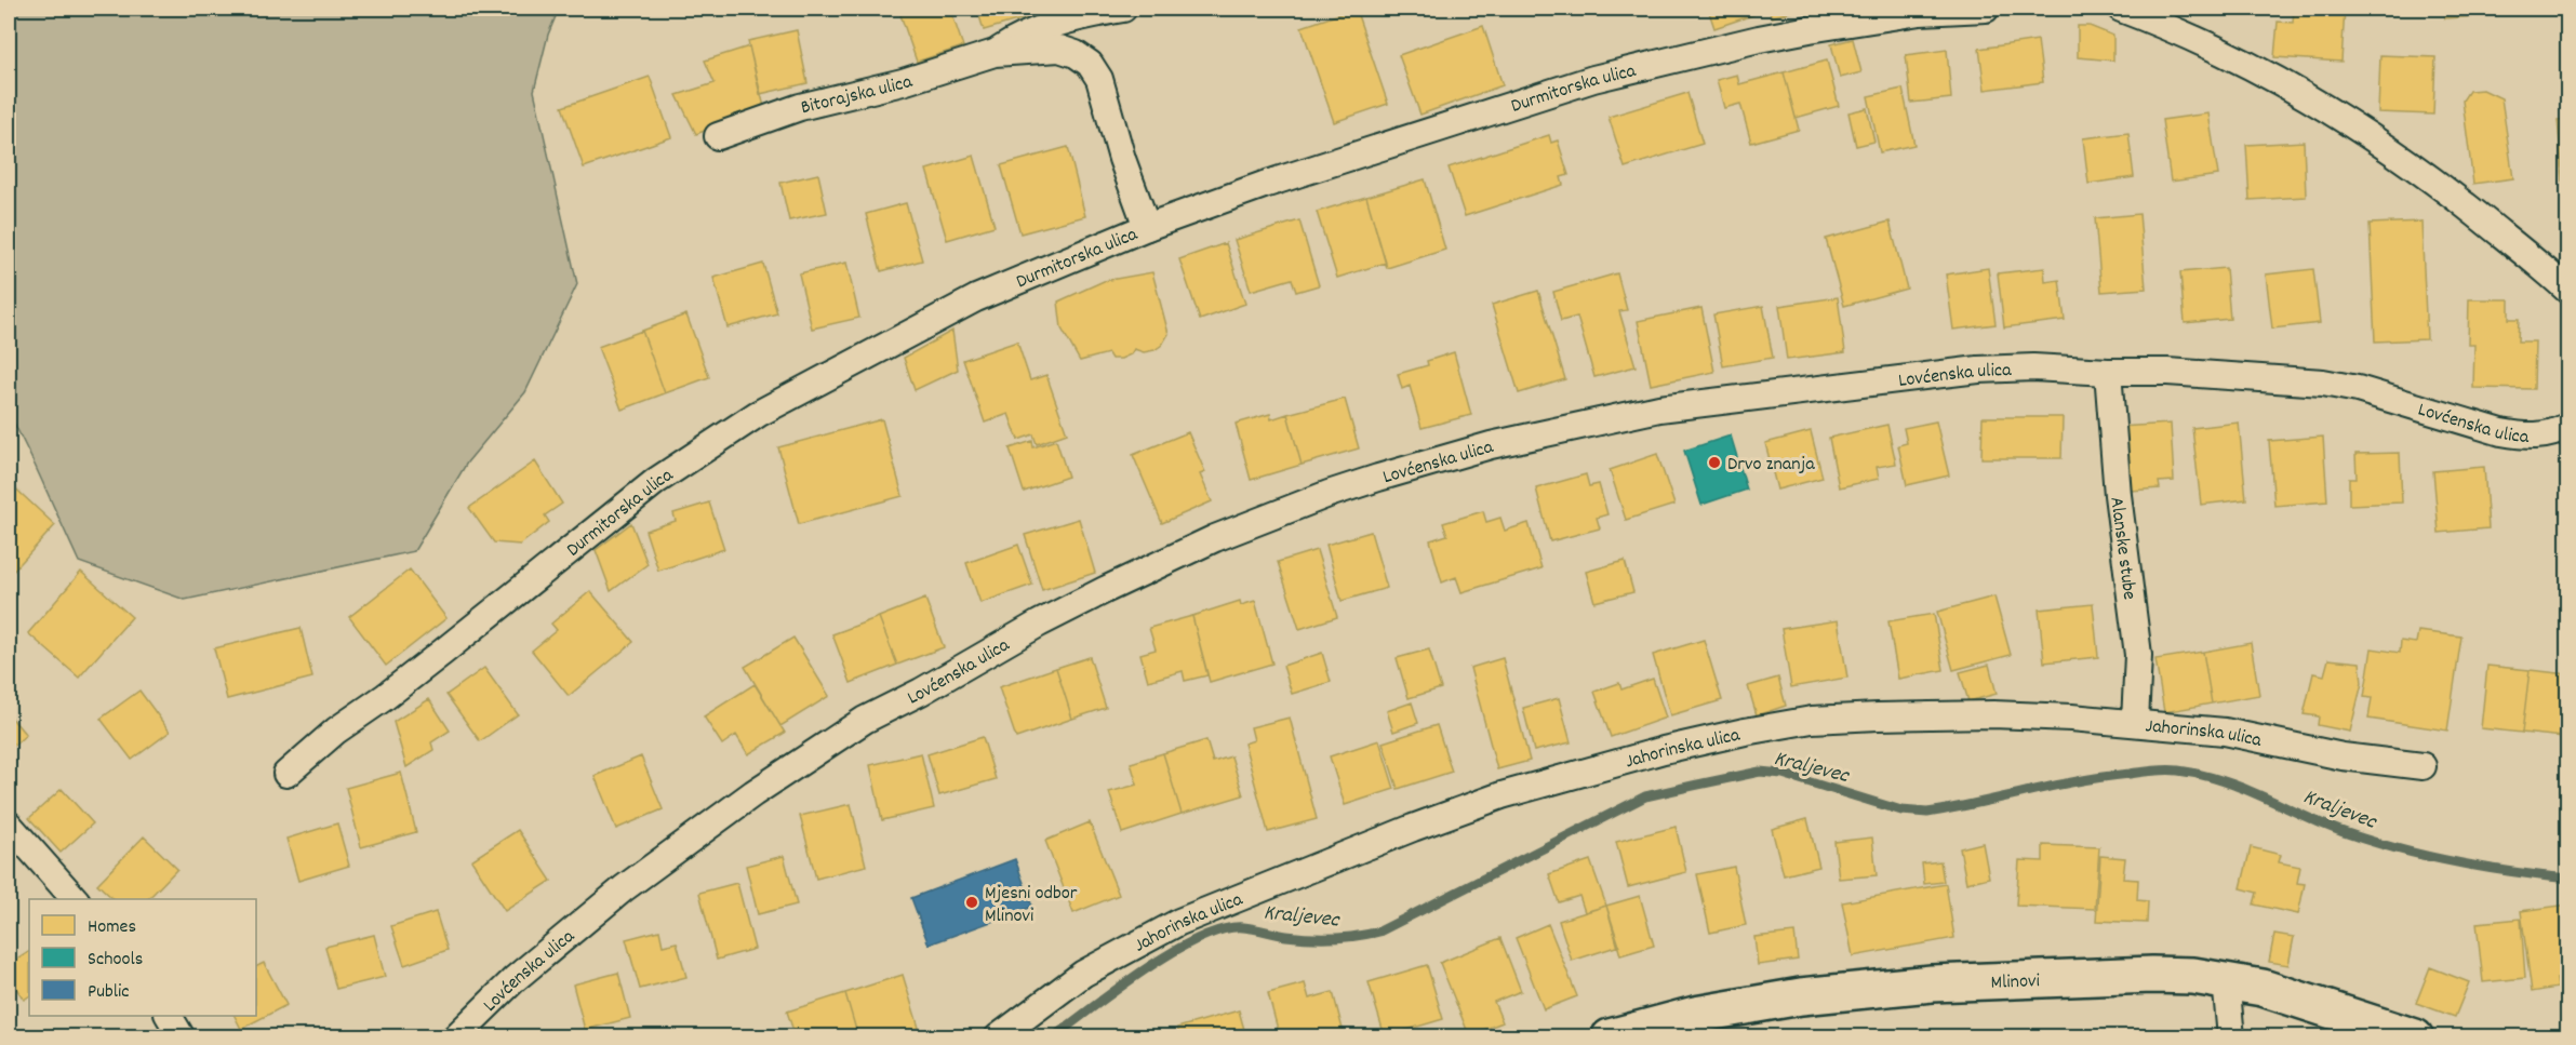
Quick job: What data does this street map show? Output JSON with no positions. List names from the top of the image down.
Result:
{
  "streets": {
    "main road": ["Mlinovi"],
    "street": [
      "Durmitorska ulica",
      "Bitorajska ulica",
      "Lovćenska ulica",
      "Alanske stube",
      "Jahorinska ulica"
    ]
  },
  "crossings": [
    ["Durmitorska ulica", "Bitorajska ulica"],
    ["Lovćenska ulica", "Alanske stube"],
    ["Alanske stube", "Jahorinska ulica"]
  ],
  "water": ["Kraljevec"],
  "places": ["Drvo znanja", "Mjesni odbor Mlinovi"],
  "legend": ["Homes", "Schools", "Public"]
}
